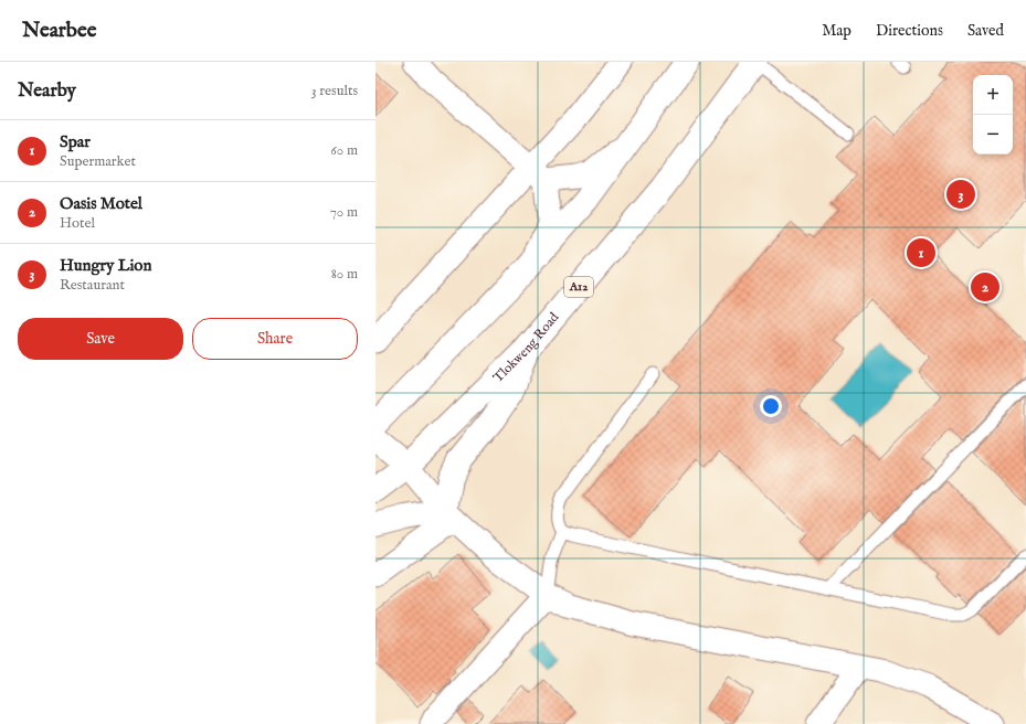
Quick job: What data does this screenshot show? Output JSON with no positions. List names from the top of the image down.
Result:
{
  "streets": {
    "main road": ["A12", "Tlokweng Road"]
  },
  "page": {
    "header": "Nearbee",
    "nav": ["Map", "Directions", "Saved"],
    "heading": ["Nearby", "3 results"],
    "map_buttons": ["+", "−"],
    "list": [
      {
        "mark": "1",
        "name": "Spar",
        "note": "Supermarket",
        "value": "60 m"
      },
      {
        "mark": "2",
        "name": "Oasis Motel",
        "note": "Hotel",
        "value": "70 m"
      },
      {
        "mark": "3",
        "name": "Hungry Lion",
        "note": "Restaurant",
        "value": "80 m"
      }
    ],
    "pins": ["3", "1", "2"],
    "buttons": ["Save", "Share"]
  }
}
